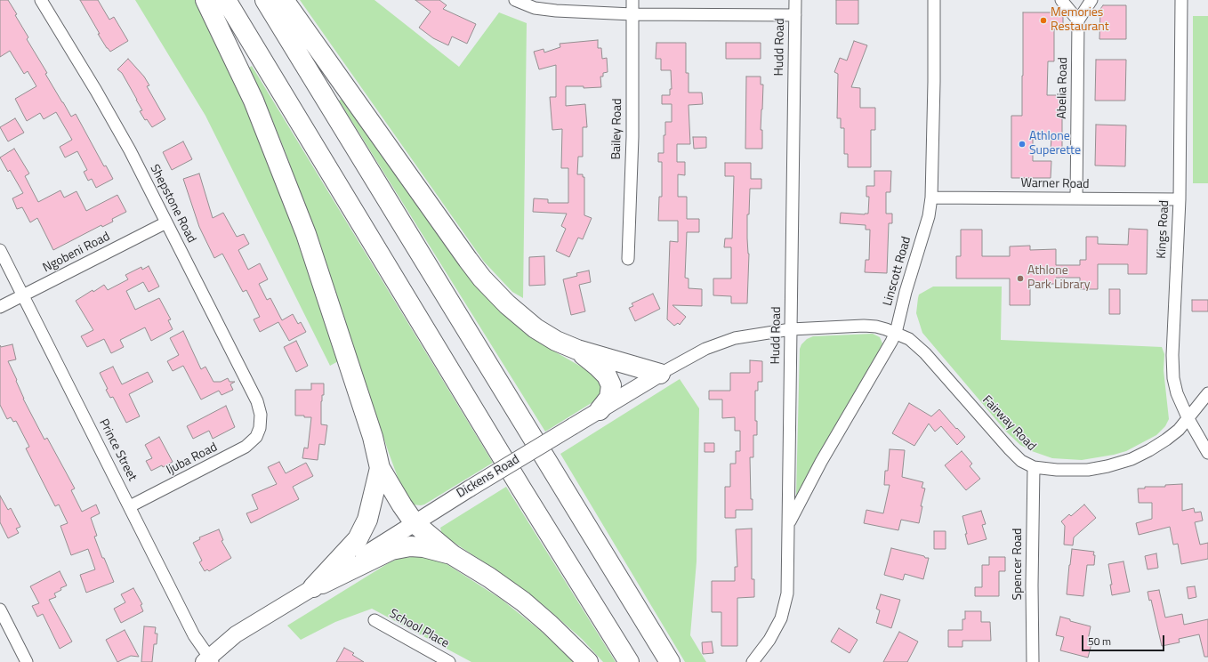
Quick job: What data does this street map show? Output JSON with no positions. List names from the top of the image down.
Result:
{
  "streets": {
    "street": [
      "Hudd Road",
      "Abelia Road",
      "Bailey Road",
      "Warner Road",
      "Shepstone Road",
      "Kings Road",
      "Ngobeni Road",
      "Linscott Road",
      "Fairway Road",
      "Prince Street",
      "Ijuba Road",
      "Dickens Road",
      "Spencer Road",
      "School Place"
    ]
  },
  "crossings": [
    ["Hudd Road", "Linscott Road"],
    ["Hudd Road", "Fairway Road"],
    ["Hudd Road", "Dickens Road"],
    ["Abelia Road", "Warner Road"],
    ["Warner Road", "Kings Road"],
    ["Warner Road", "Linscott Road"],
    ["Shepstone Road", "Ngobeni Road"],
    ["Shepstone Road", "Ijuba Road"],
    ["Kings Road", "Fairway Road"],
    ["Ngobeni Road", "Prince Street"],
    ["Linscott Road", "Fairway Road"],
    ["Fairway Road", "Dickens Road"],
    ["Fairway Road", "Spencer Road"],
    ["Prince Street", "Ijuba Road"],
    ["Prince Street", "Dickens Road"]
  ],
  "places": ["Memories Restaurant", "Athlone Superette", "Athlone Park Library"],
  "scale_bar": "50 m"
}
